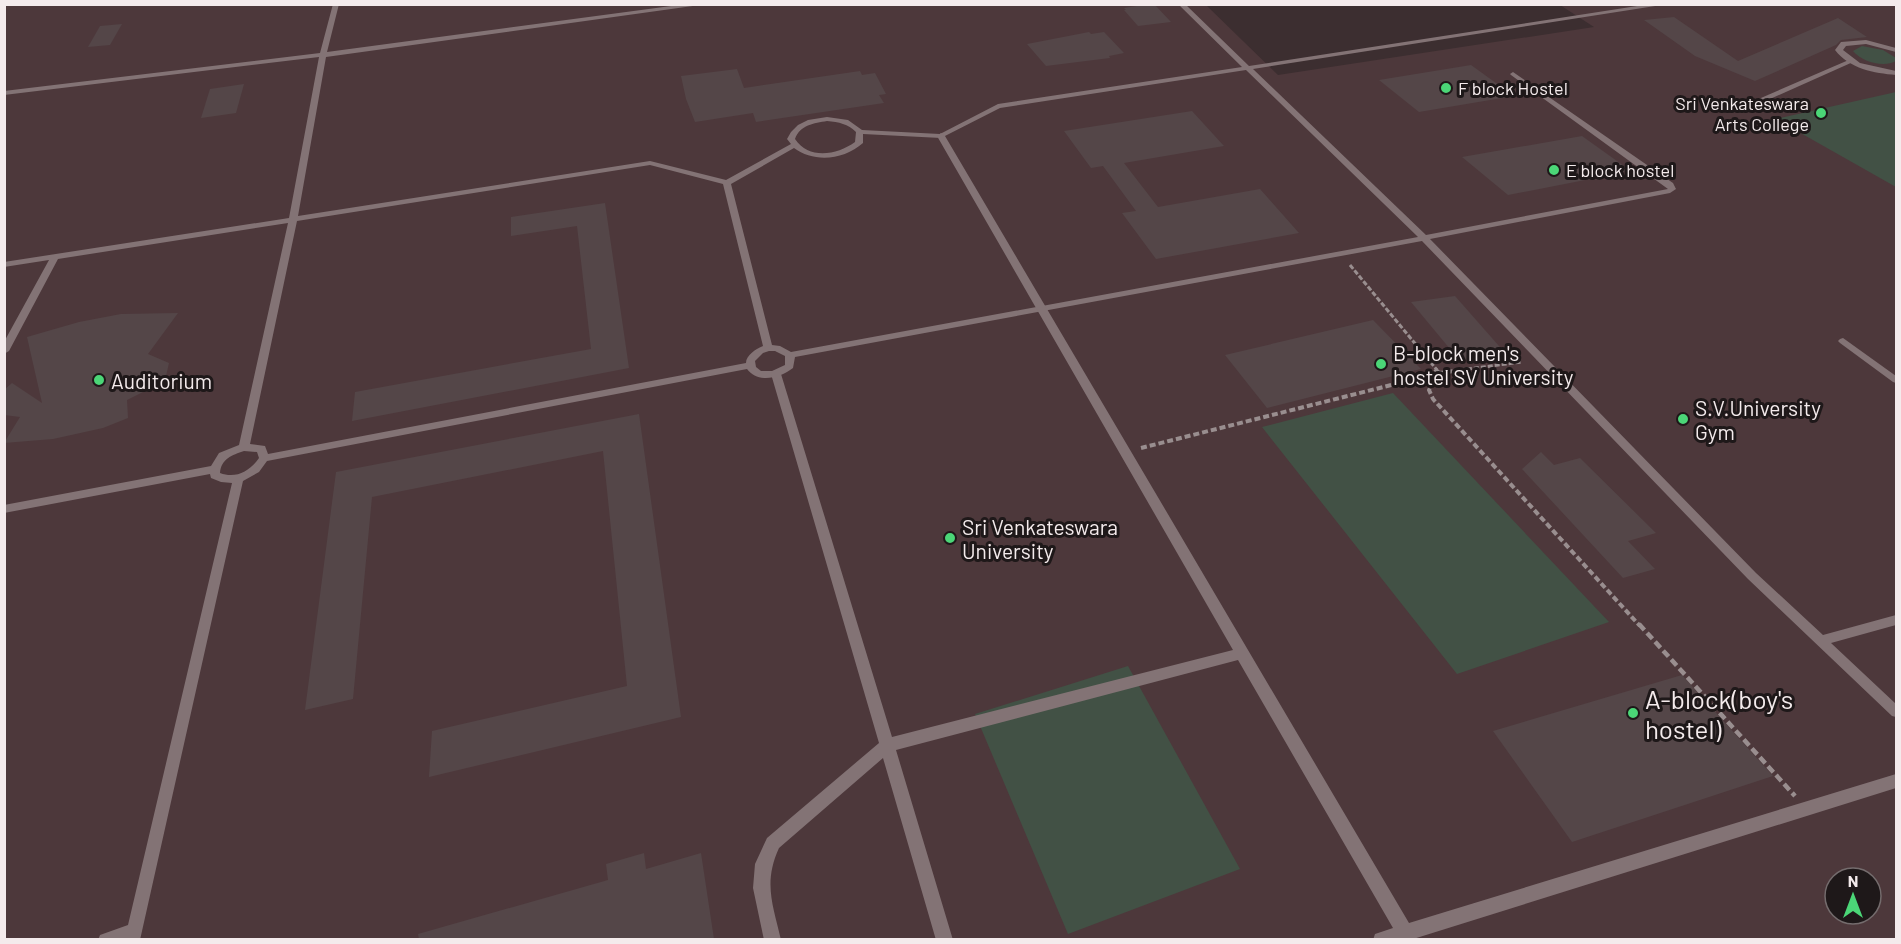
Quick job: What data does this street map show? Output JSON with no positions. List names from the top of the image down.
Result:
{
  "places": [
    "F block Hostel",
    "Sri Venkateswara Arts College",
    "E block hostel",
    "B-block men's hostel SV University",
    "Auditorium",
    "S.V.University Gym",
    "Sri Venkateswara University",
    "A-block(boy's hostel)"
  ],
  "north": "top"
}
